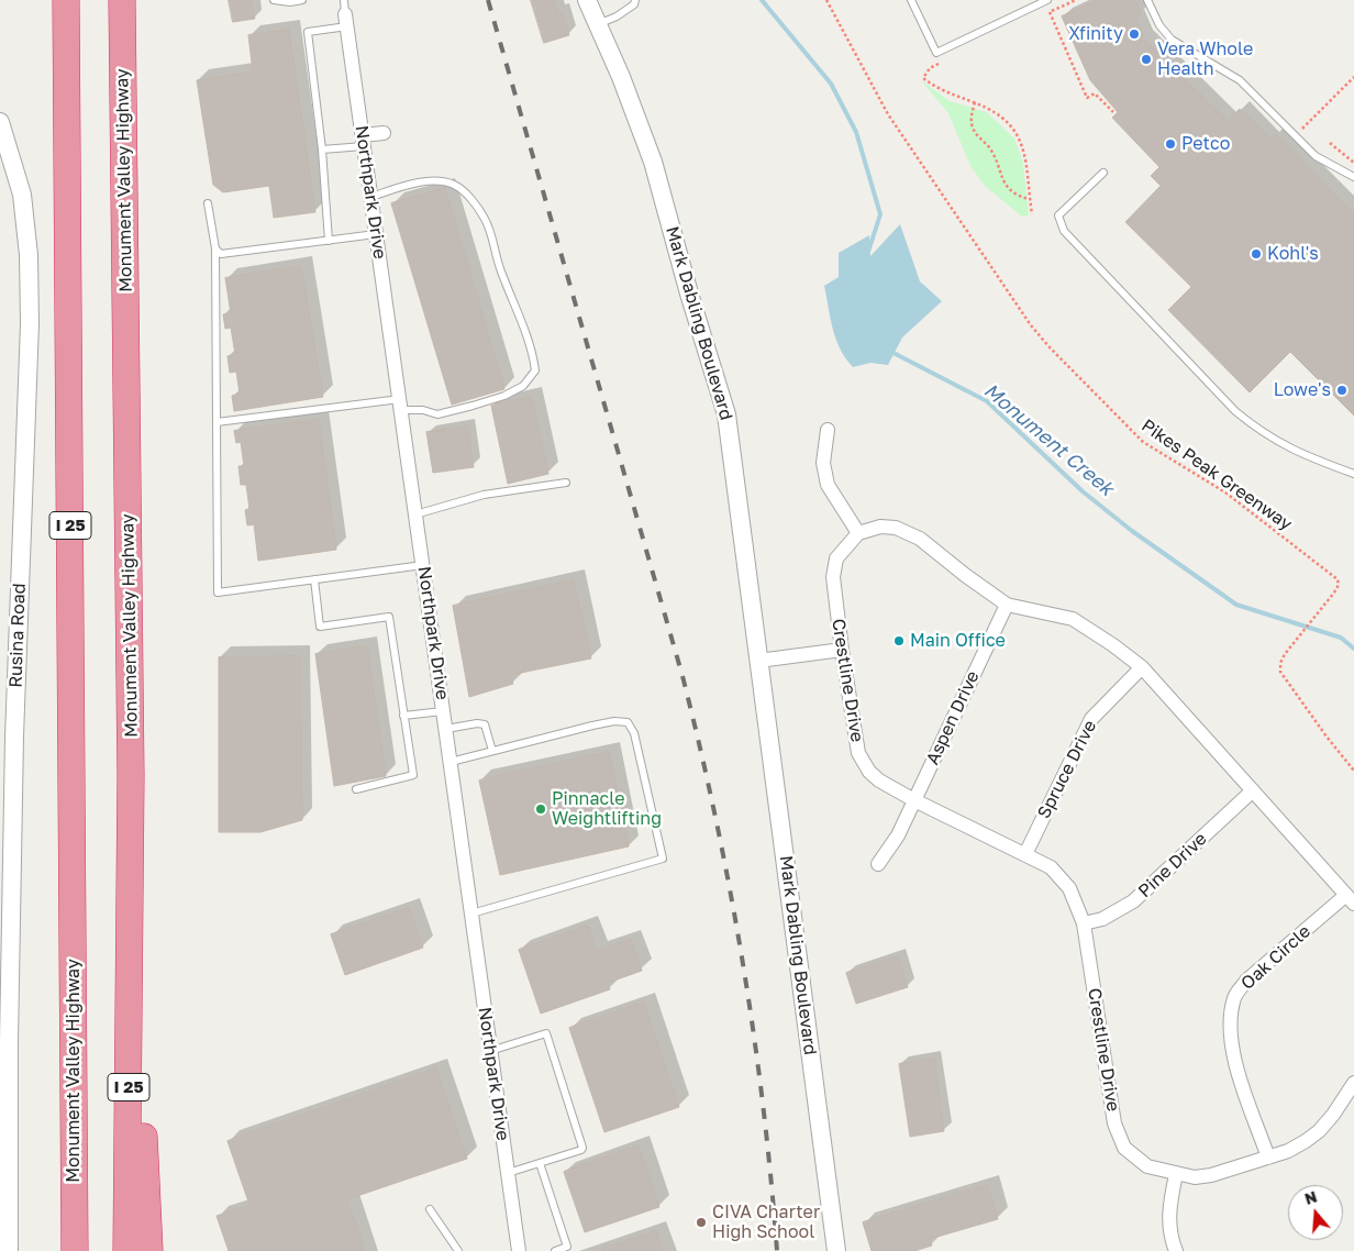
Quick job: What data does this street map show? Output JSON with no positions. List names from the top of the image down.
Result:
{
  "streets": {
    "highway": ["Monument Valley Highway", "I 25"],
    "street": [
      "Northpark Drive",
      "Mark Dabling Boulevard",
      "Rusina Road",
      "Crestline Drive",
      "Aspen Drive",
      "Spruce Drive",
      "Pine Drive",
      "Oak Circle"
    ],
    "path": ["Pikes Peak Greenway"]
  },
  "crossings": [
    ["Crestline Drive", "Aspen Drive"],
    ["Crestline Drive", "Spruce Drive"],
    ["Crestline Drive", "Pine Drive"],
    ["Crestline Drive", "Oak Circle"]
  ],
  "water": ["Monument Creek"],
  "places": [
    "Xfinity",
    "Vera Whole Health",
    "Petco",
    "Kohl's",
    "Lowe's",
    "Main Office",
    "Pinnacle Weightlifting",
    "CIVA Charter High School"
  ],
  "north": "top"
}
